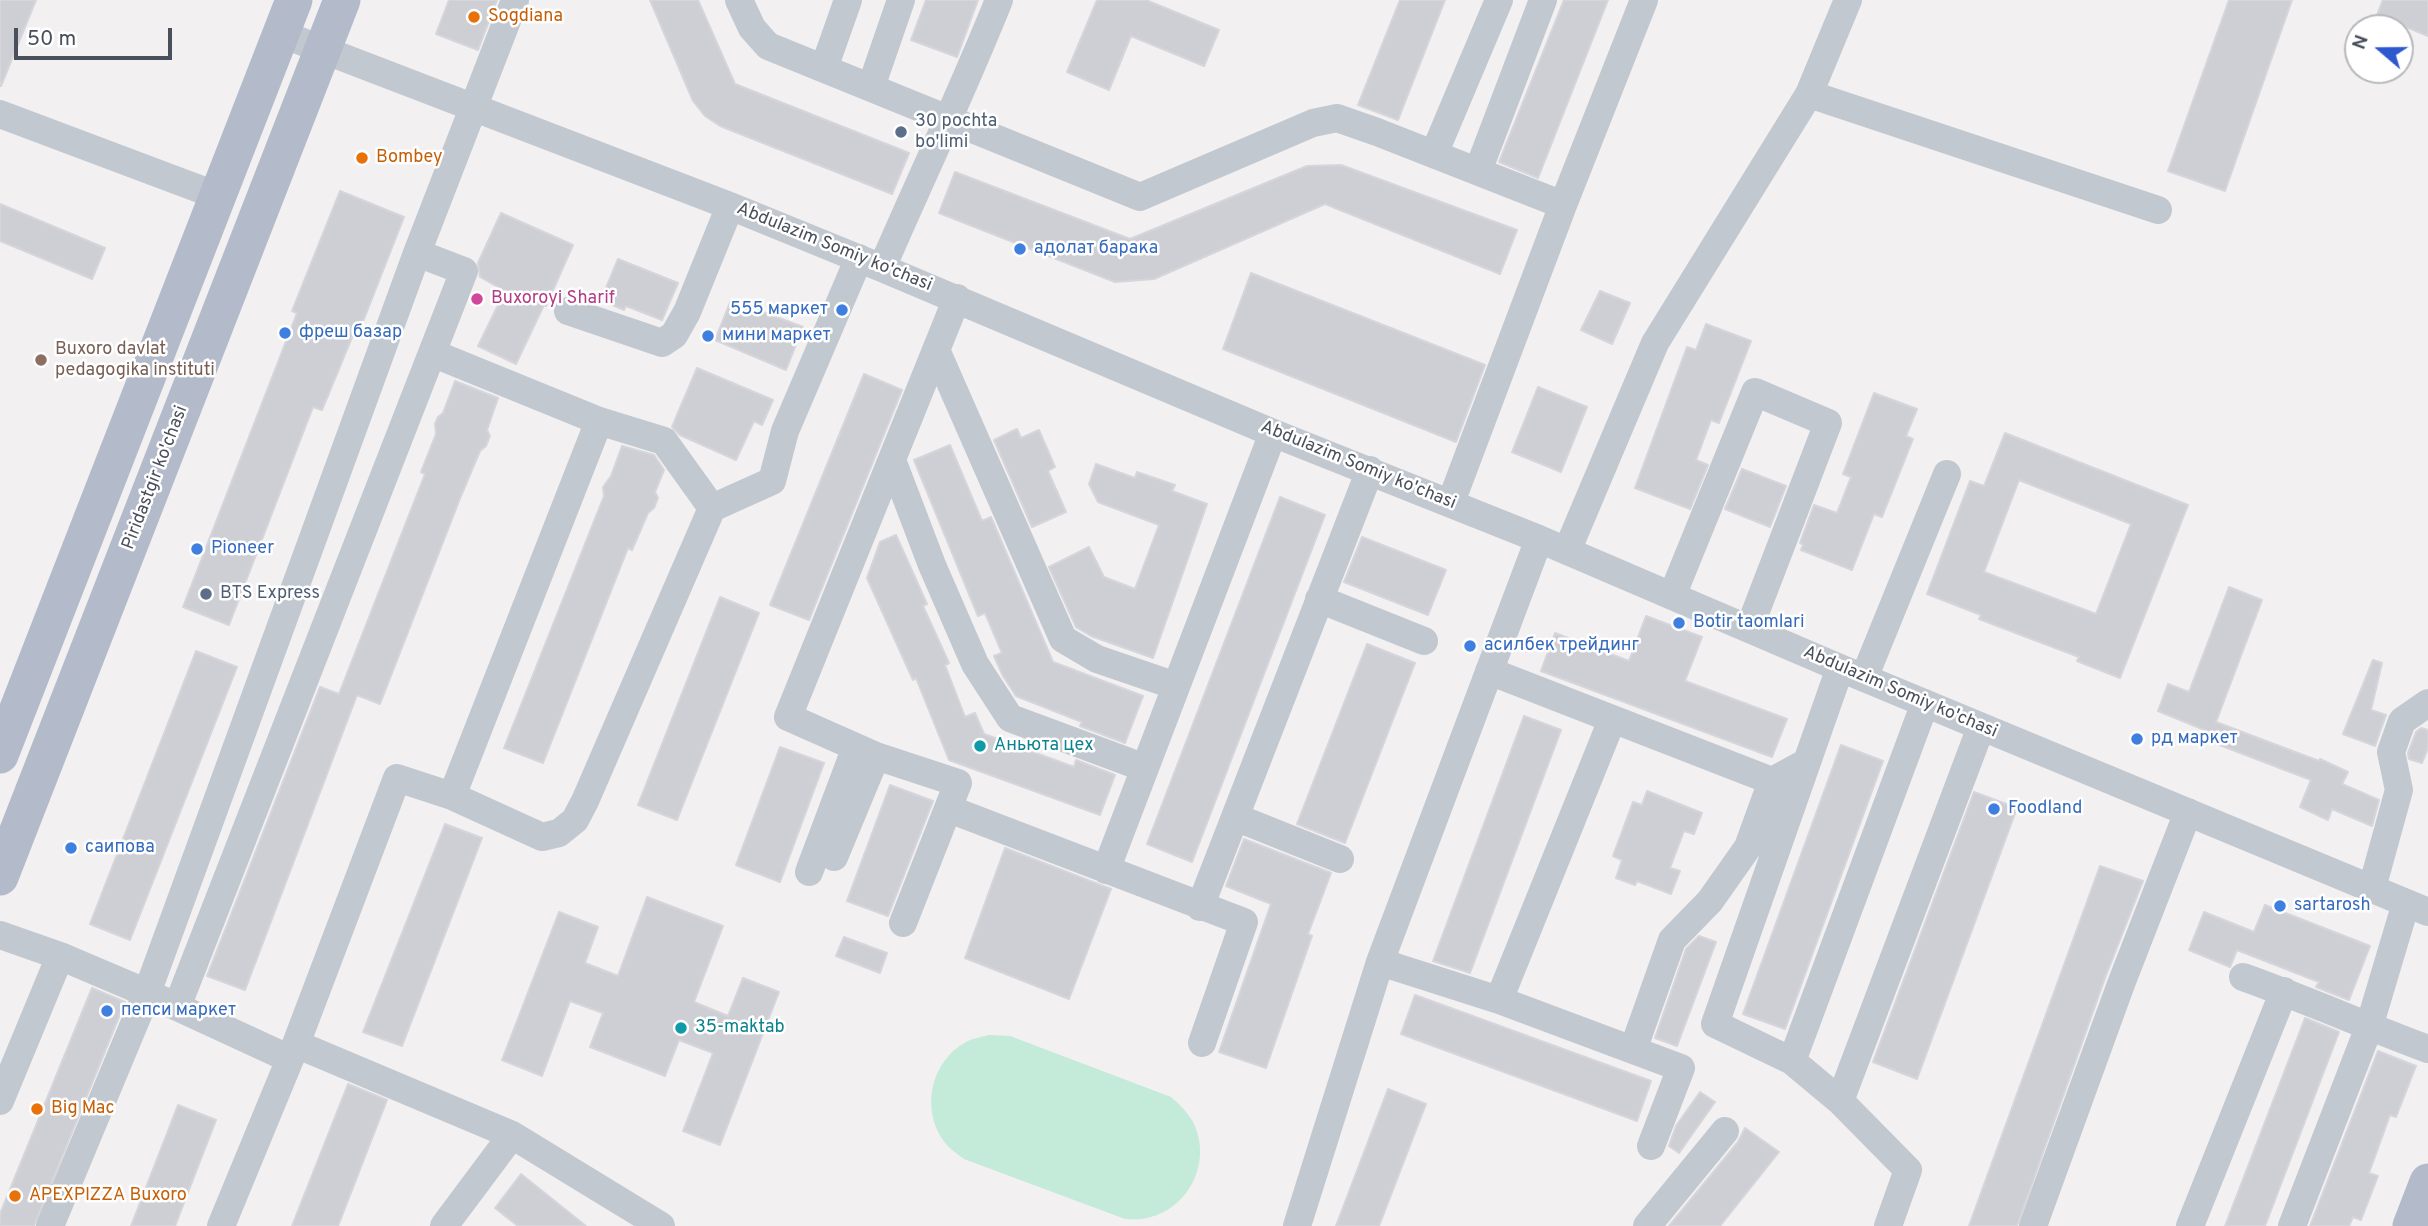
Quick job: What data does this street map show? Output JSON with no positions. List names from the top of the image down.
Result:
{
  "streets": {
    "main road": ["Piridastgir ko'chasi"],
    "street": ["Abdulazim Somiy ko'chasi"]
  },
  "crossings": [
    ["Abdulazim Somiy ko'chasi", "Piridastgir ko'chasi"]
  ],
  "places": [
    "Sogdiana",
    "30 pochta bo'limi",
    "Bombey",
    "адолат барака",
    "Buxoroyi Sharif",
    "555 маркет",
    "фреш базар",
    "мини маркет",
    "Buxoro davlat pedagogika instituti",
    "Pioneer",
    "BTS Express",
    "Botir taomlari",
    "асилбек трейдинг",
    "рд маркет",
    "Аньюта цех",
    "Foodland",
    "саипова",
    "sartarosh",
    "пепси маркет",
    "35-maktab",
    "Big Mac",
    "APEXPIZZA Buxoro"
  ],
  "scale_bar": "50 m",
  "north": "left"
}
